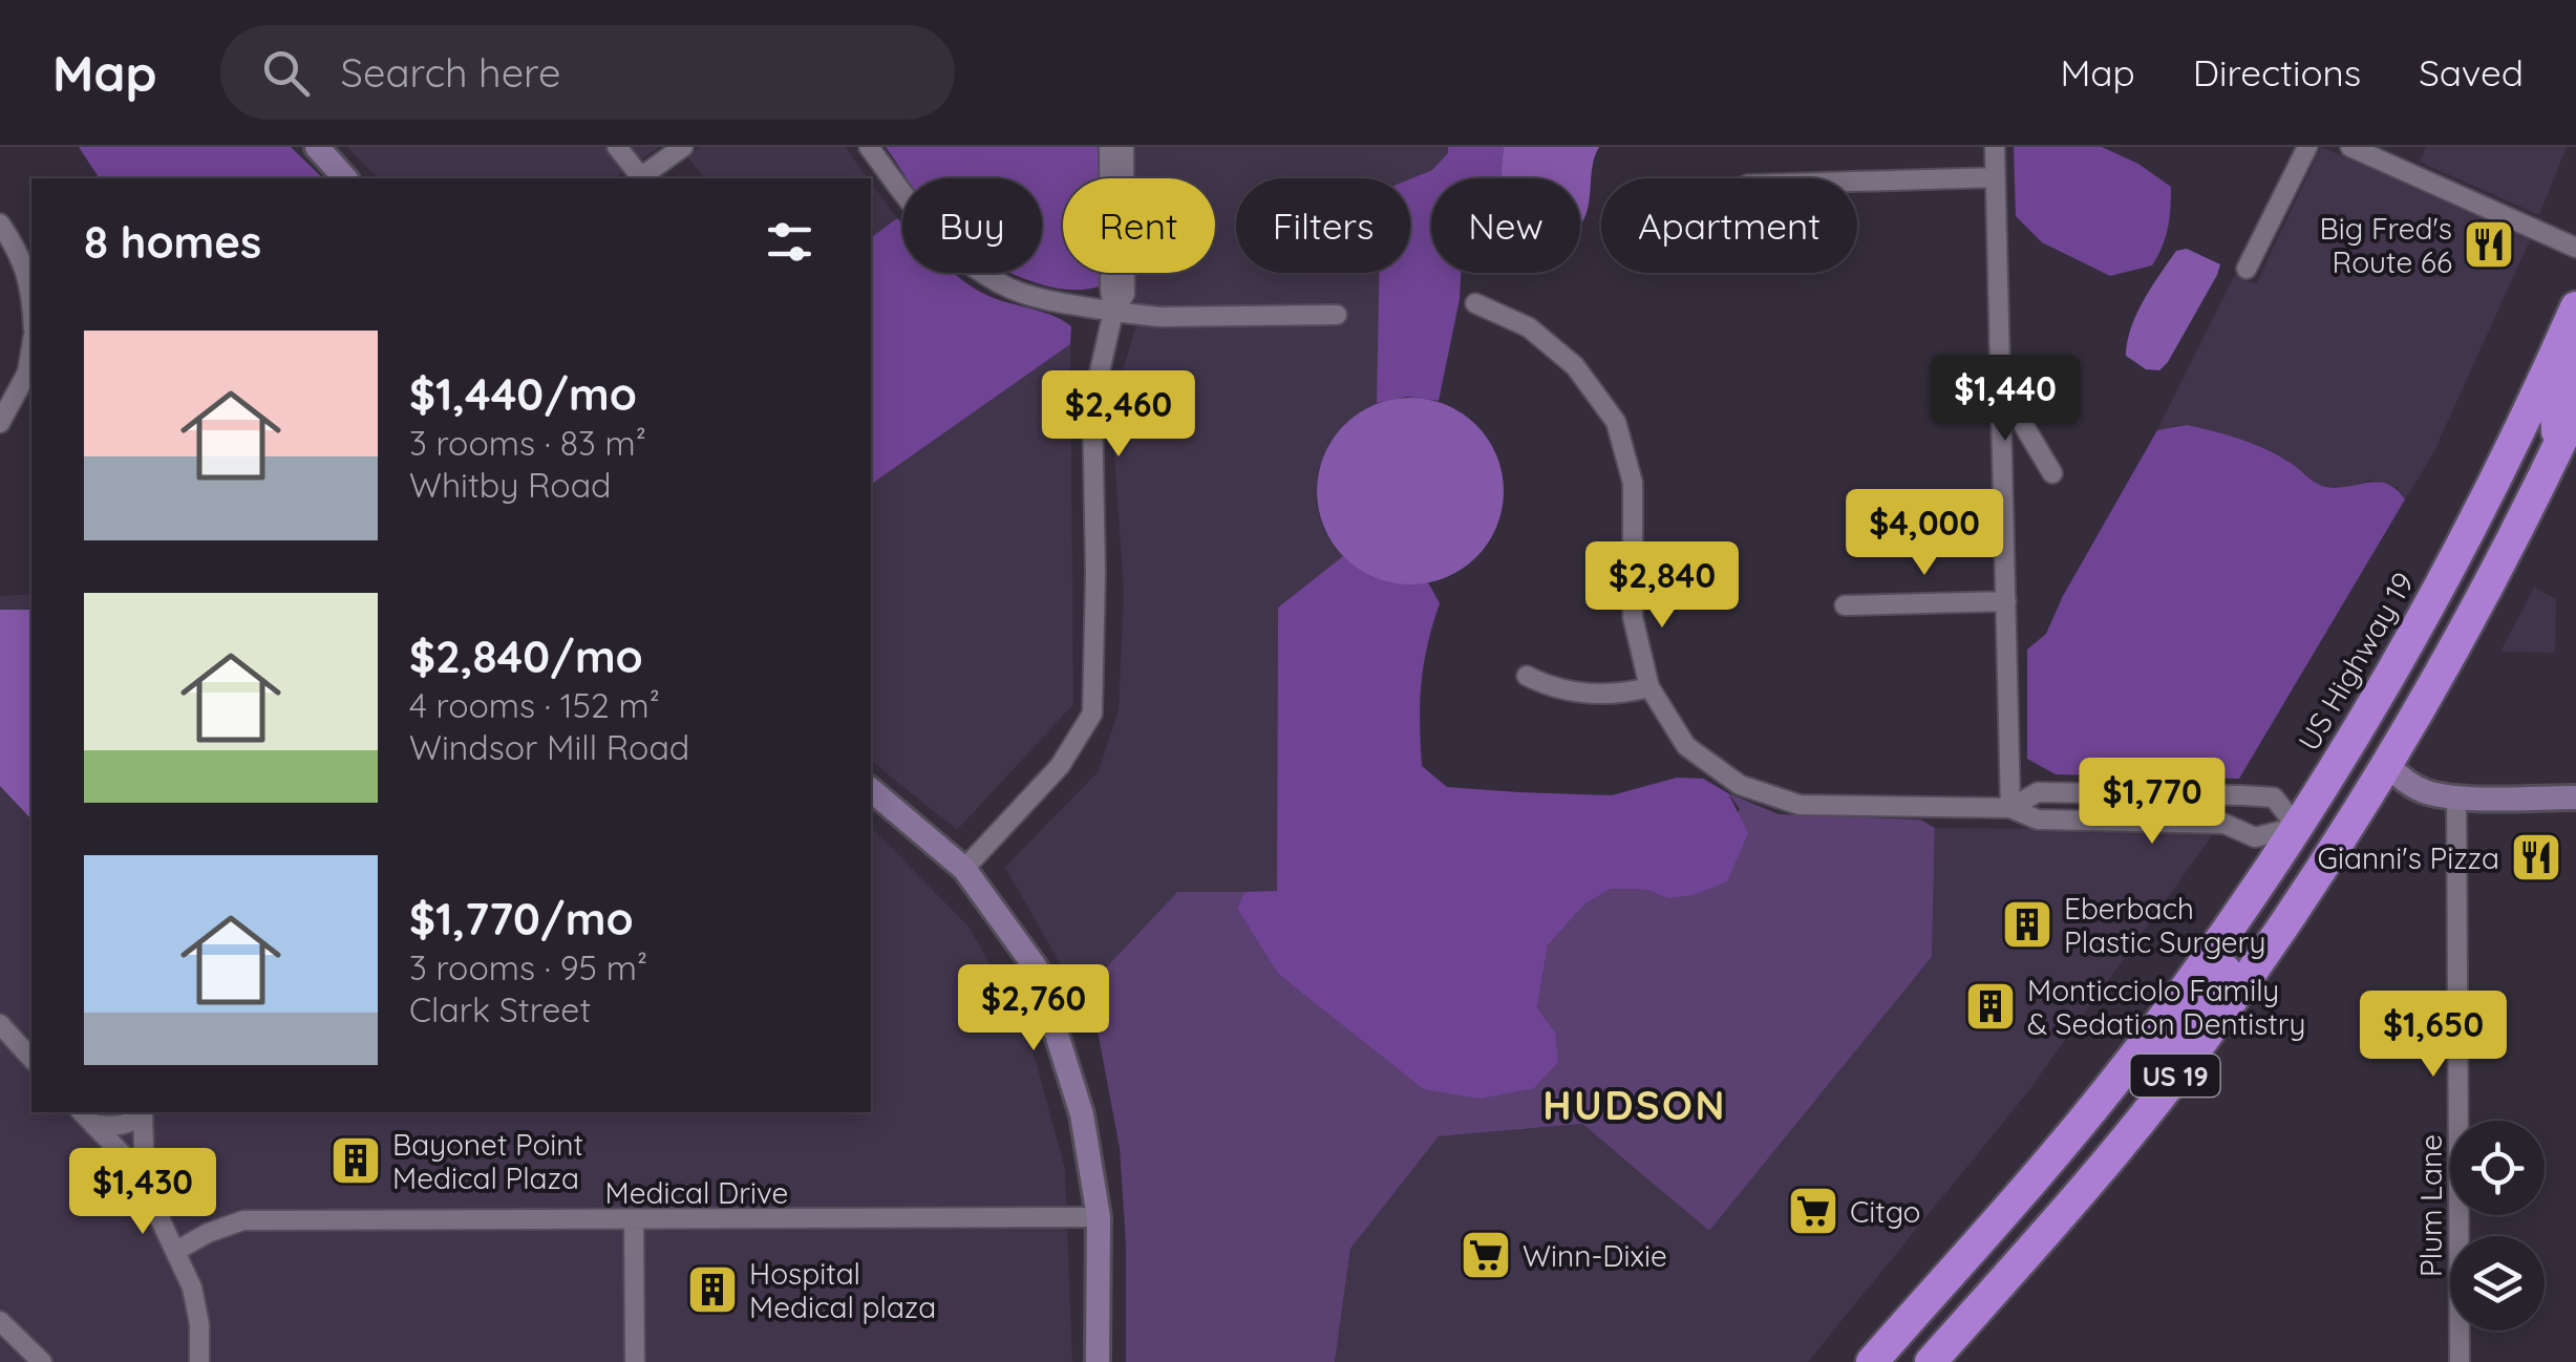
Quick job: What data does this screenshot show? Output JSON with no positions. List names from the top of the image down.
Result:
{
  "streets": {
    "highway": ["US Highway 19", "US 19"],
    "street": ["Medical Drive", "Plum Lane"]
  },
  "districts": ["HUDSON"],
  "places": {
    "restaurant": ["Big Fred's Route 66", "Gianni's Pizza"],
    "building": [
      "Eberbach Plastic Surgery",
      "Monticciolo Family & Sedation Dentistry",
      "Bayonet Point Medical Plaza",
      "Hospital Medical plaza"
    ],
    "supermarket": ["Citgo", "Winn-Dixie"]
  },
  "page": {
    "header": "Map",
    "search": "Search here",
    "nav": ["Map", "Directions", "Saved"],
    "chip": [
      "Buy",
      "Rent",
      "Filters",
      "New",
      "Apartment"
    ],
    "heading": "8 homes",
    "list": [
      {
        "name": "$1,440/mo",
        "note": "3 rooms · 83 m² · Whitby Road"
      },
      {
        "name": "$2,840/mo",
        "note": "4 rooms · 152 m² · Windsor Mill Road"
      },
      {
        "name": "$1,770/mo",
        "note": "3 rooms · 95 m² · Clark Street"
      }
    ],
    "price": [
      "$1,440",
      "$2,460",
      "$4,000",
      "$2,840",
      "$1,770",
      "$2,760",
      "$1,650",
      "$1,430"
    ]
  }
}
